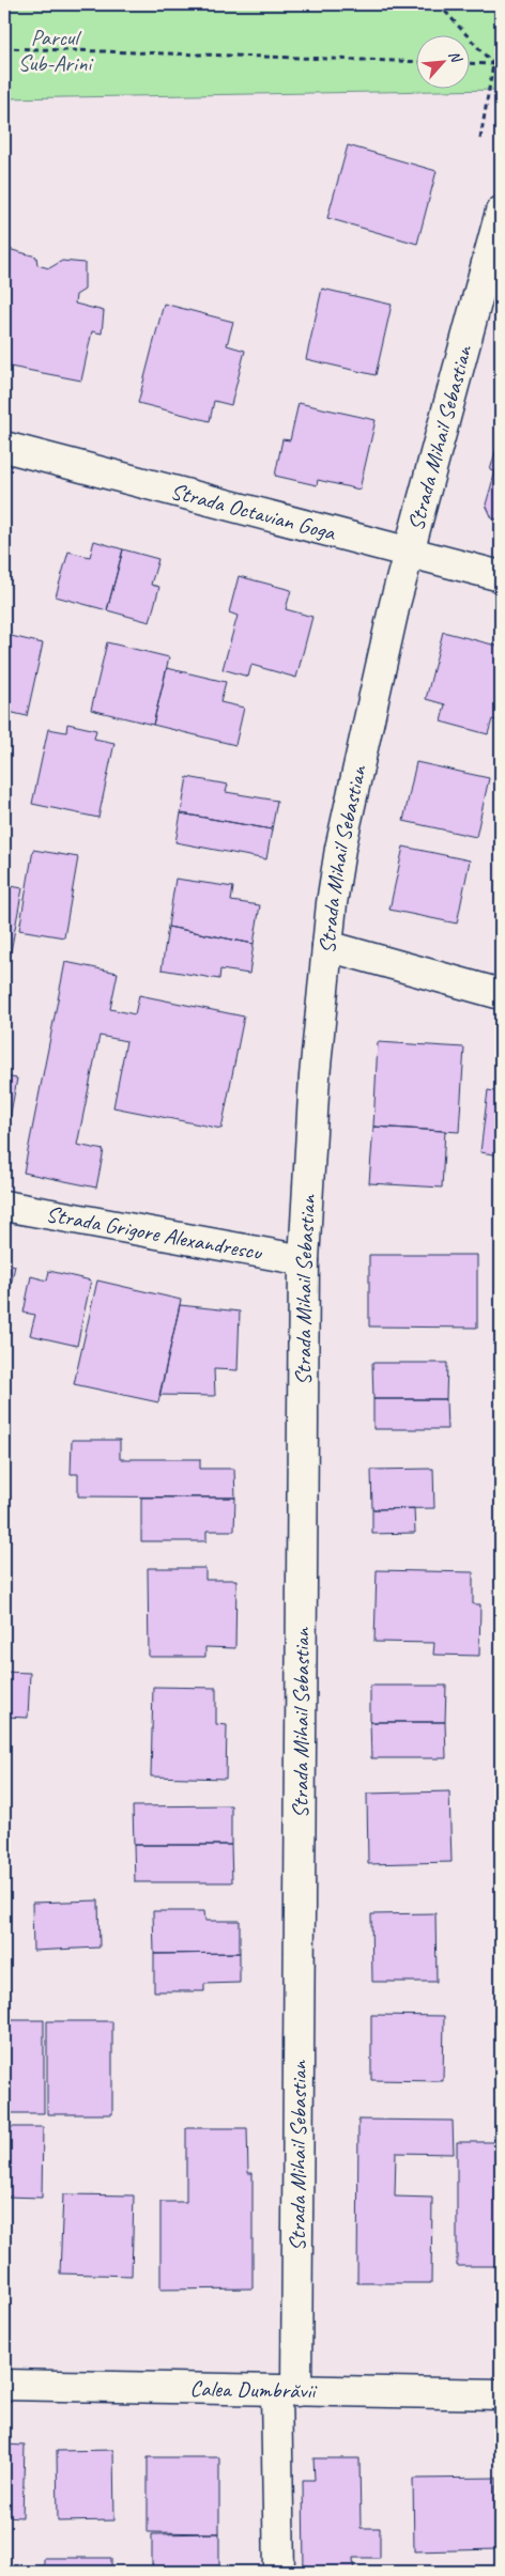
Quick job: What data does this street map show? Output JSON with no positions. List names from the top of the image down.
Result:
{
  "streets": {
    "street": [
      "Strada Mihail Sebastian",
      "Strada Octavian Goga",
      "Strada Grigore Alexandrescu",
      "Calea Dumbrăvii"
    ]
  },
  "crossings": [
    ["Strada Mihail Sebastian", "Strada Octavian Goga"],
    ["Strada Mihail Sebastian", "Strada Grigore Alexandrescu"],
    ["Strada Mihail Sebastian", "Calea Dumbrăvii"]
  ],
  "parks": ["Parcul Sub-Arini"],
  "north": "top right"
}
